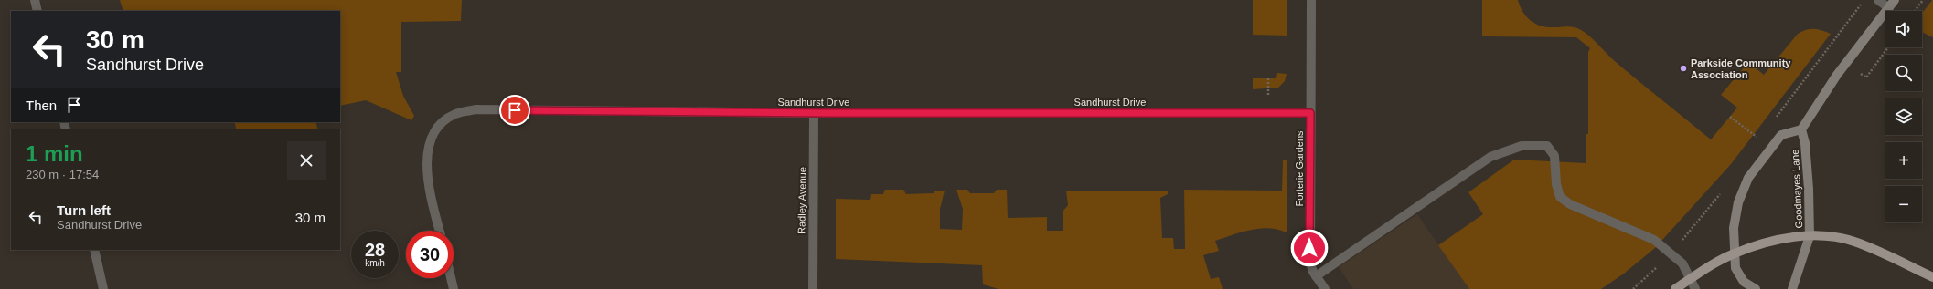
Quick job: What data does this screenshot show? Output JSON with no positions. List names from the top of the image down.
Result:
{
  "streets": {
    "main road": ["Goodmayes Lane"],
    "street": ["Sandhurst Drive", "Forterie Gardens", "Radley Avenue"]
  },
  "crossings": [
    ["Sandhurst Drive", "Forterie Gardens"],
    ["Sandhurst Drive", "Radley Avenue"]
  ],
  "places": ["Parkside Community Association"],
  "page": {
    "map_buttons": ["+", "−"],
    "turn": ["30 m", "Sandhurst Drive"],
    "then": "Then",
    "heading": ["1 min", "230 m · 17:54"],
    "list": [
      {
        "name": "Turn left",
        "note": "Sandhurst Drive",
        "value": "30 m"
      }
    ],
    "speed": "28 km/h",
    "limit": "30"
  }
}
